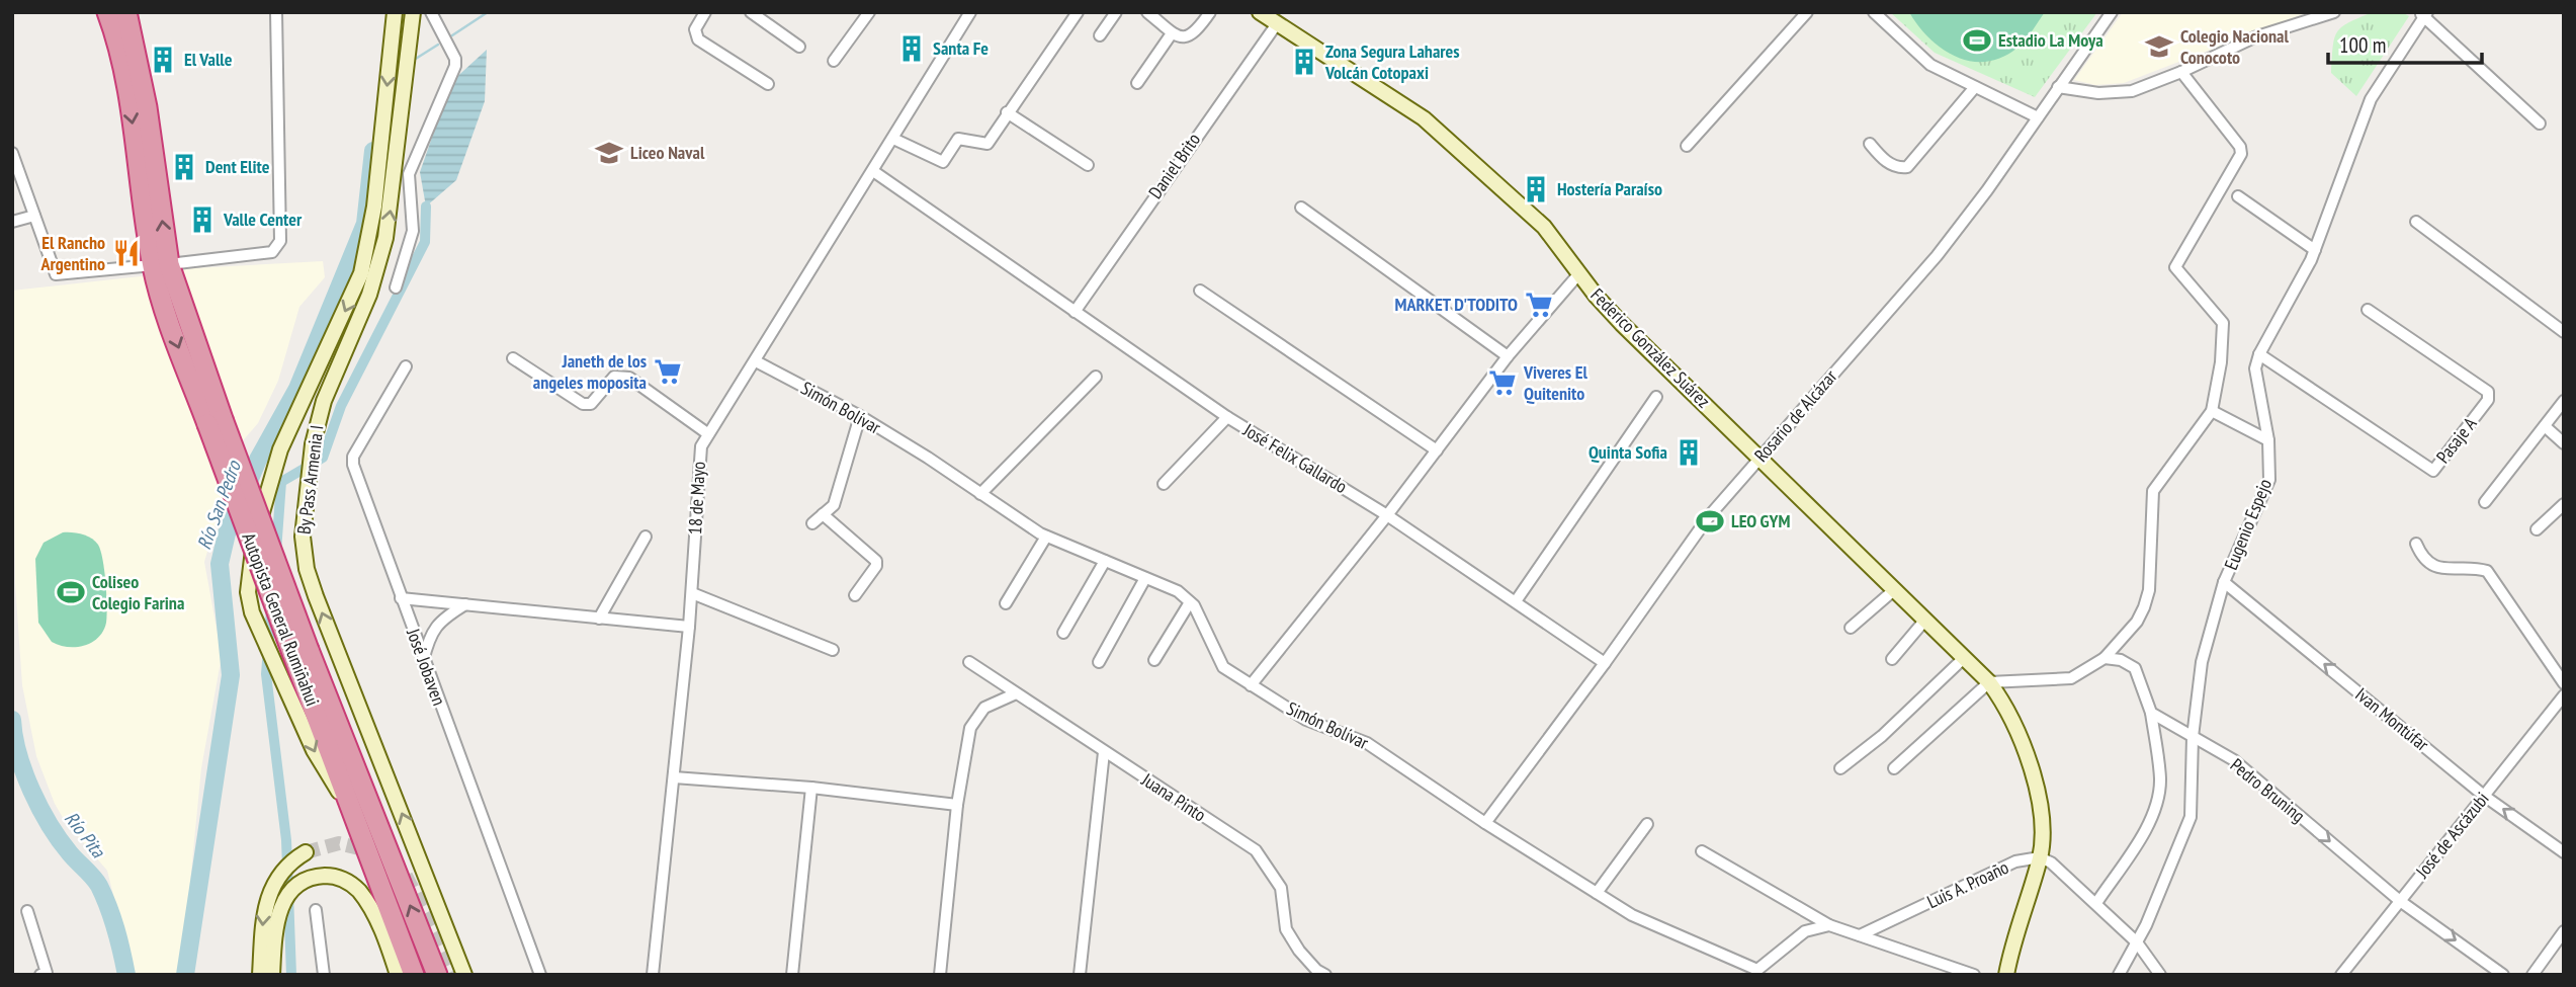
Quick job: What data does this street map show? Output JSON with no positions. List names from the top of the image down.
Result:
{
  "streets": {
    "highway": ["Autopista General Rumiñahui"],
    "main road": ["Federico González Suárez", "By Pass Armenia I"],
    "street": [
      "Daniel Brito",
      "Simón Bolívar",
      "Rosario de Alcázar",
      "Pasaje A",
      "José Felix Gallardo",
      "18 de Mayo",
      "Eugenio Espejo",
      "José Jobaven",
      "Ivan Montúfar",
      "Pedro Bruning",
      "Juana Pinto",
      "José de Ascázubi",
      "Luis A. Proaño"
    ]
  },
  "crossings": [
    ["Daniel Brito", "Federico González Suárez"],
    ["Daniel Brito", "José Felix Gallardo"],
    ["Federico González Suárez", "Rosario de Alcázar"],
    ["Federico González Suárez", "Luis A. Proaño"],
    ["Simón Bolívar", "Rosario de Alcázar"],
    ["Simón Bolívar", "18 de Mayo"],
    ["Rosario de Alcázar", "José Felix Gallardo"],
    ["Pasaje A", "Eugenio Espejo"],
    ["José Felix Gallardo", "18 de Mayo"],
    ["By Pass Armenia I", "Autopista General Rumiñahui"],
    ["Eugenio Espejo", "Ivan Montúfar"],
    ["Eugenio Espejo", "Pedro Bruning"],
    ["Ivan Montúfar", "José de Ascázubi"],
    ["Pedro Bruning", "José de Ascázubi"]
  ],
  "one_way": ["Ivan Montúfar", "Pedro Bruning"],
  "water": ["Río San Pedro", "Río Pita"],
  "places": {
    "sports": ["Estadio La Moya", "LEO GYM", "Coliseo Colegio Farina"],
    "school or university": ["Colegio Nacional Conocoto", "Liceo Naval"],
    "building": [
      "Santa Fe",
      "El Valle",
      "Zona Segura Lahares Volcán Cotopaxi",
      "Dent Elite",
      "Hostería Paraíso",
      "Valle Center",
      "Quinta Sofia"
    ],
    "restaurant": ["El Rancho Argentino"],
    "supermarket": ["MARKET D'TODITO", "Janeth de los angeles moposita", "Viveres El Quitenito"]
  },
  "scale_bar": "100 m"
}
